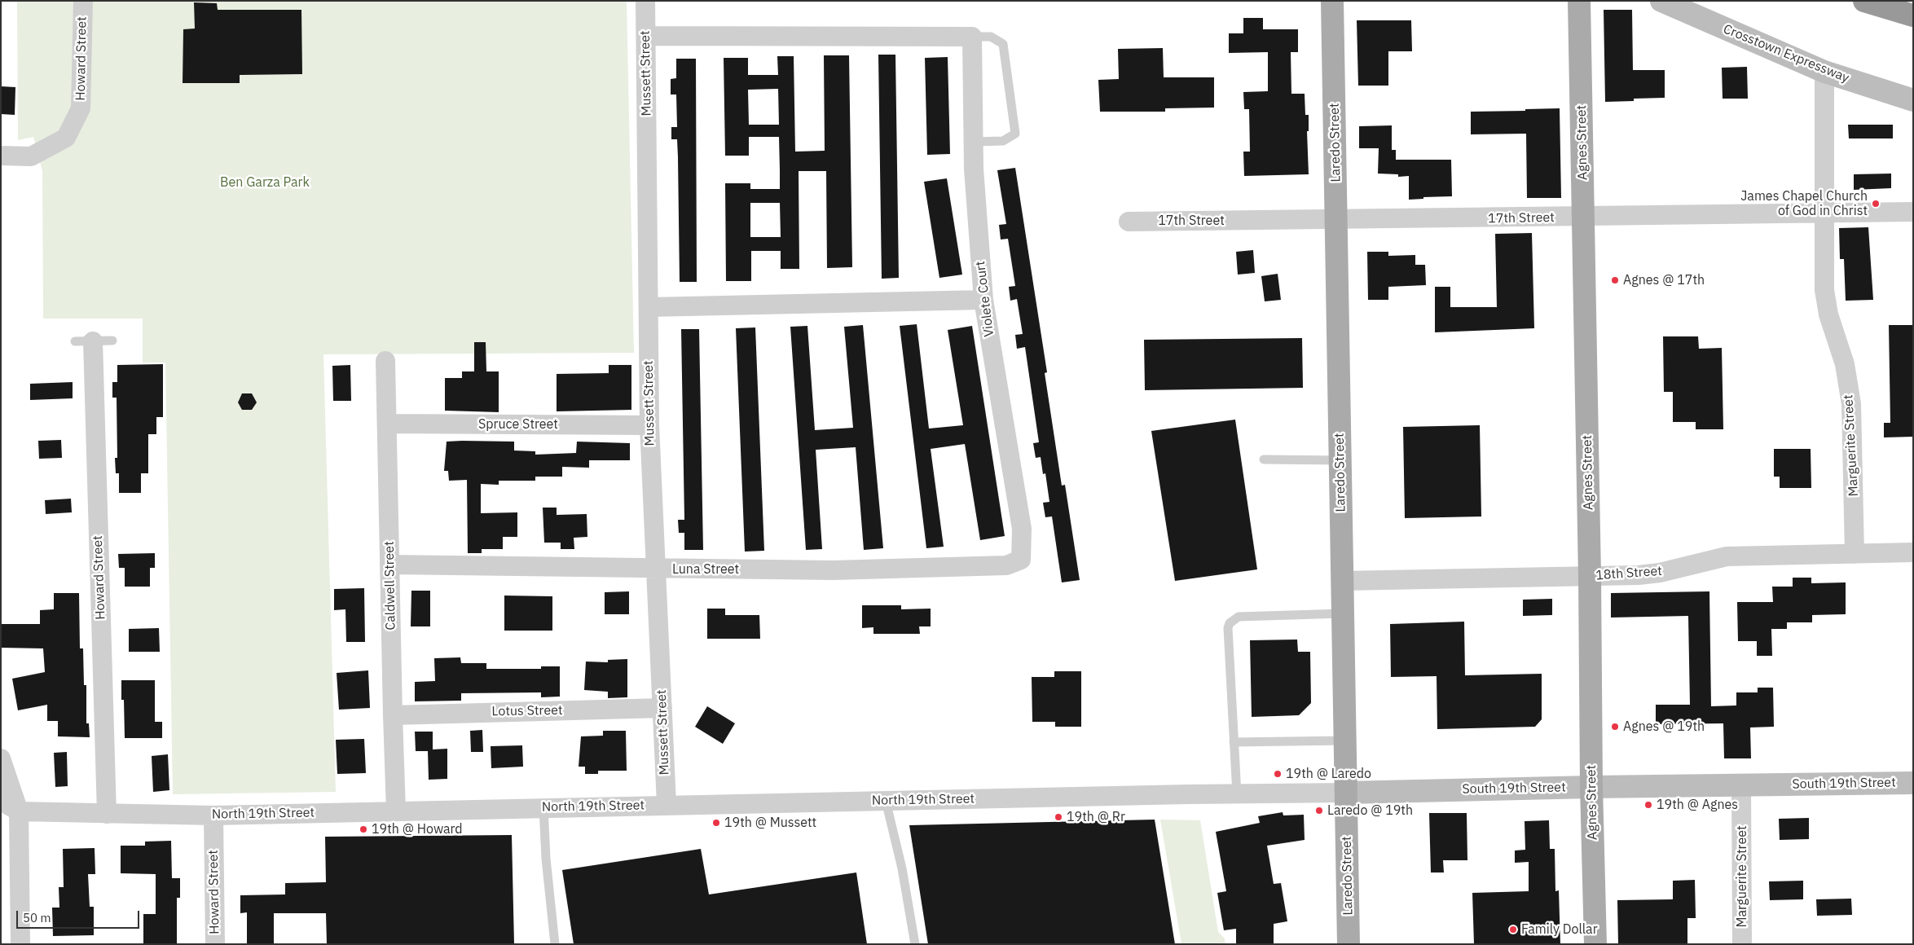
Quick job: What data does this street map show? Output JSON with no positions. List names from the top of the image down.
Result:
{
  "streets": {
    "main road": ["Laredo Street", "Agnes Street"],
    "street": [
      "Crosstown Expressway",
      "Howard Street",
      "Mussett Street",
      "17th Street",
      "Violete Court",
      "Spruce Street",
      "Marguerite Street",
      "Luna Street",
      "18th Street",
      "Caldwell Street",
      "Lotus Street",
      "South 19th Street",
      "North 19th Street"
    ]
  },
  "crossings": [
    ["Crosstown Expressway", "Marguerite Street"],
    ["Howard Street", "North 19th Street"],
    ["Mussett Street", "Spruce Street"],
    ["Mussett Street", "Luna Street"],
    ["Mussett Street", "Lotus Street"],
    ["Mussett Street", "North 19th Street"],
    ["Laredo Street", "17th Street"],
    ["Laredo Street", "18th Street"],
    ["Laredo Street", "South 19th Street"],
    ["Agnes Street", "17th Street"],
    ["Agnes Street", "18th Street"],
    ["Agnes Street", "South 19th Street"],
    ["17th Street", "Marguerite Street"],
    ["Violete Court", "Luna Street"],
    ["Spruce Street", "Caldwell Street"],
    ["Marguerite Street", "18th Street"],
    ["Marguerite Street", "South 19th Street"],
    ["Luna Street", "Caldwell Street"],
    ["Caldwell Street", "Lotus Street"],
    ["Caldwell Street", "North 19th Street"],
    ["South 19th Street", "North 19th Street"]
  ],
  "parks": ["Ben Garza Park"],
  "places": [
    "James Chapel Church of God in Christ",
    "Agnes @ 17th",
    "Agnes @ 19th",
    "19th @ Laredo",
    "19th @ Agnes",
    "Laredo @ 19th",
    "19th @ Rr",
    "19th @ Mussett",
    "19th @ Howard",
    "Family Dollar"
  ],
  "scale_bar": "50 m"
}
